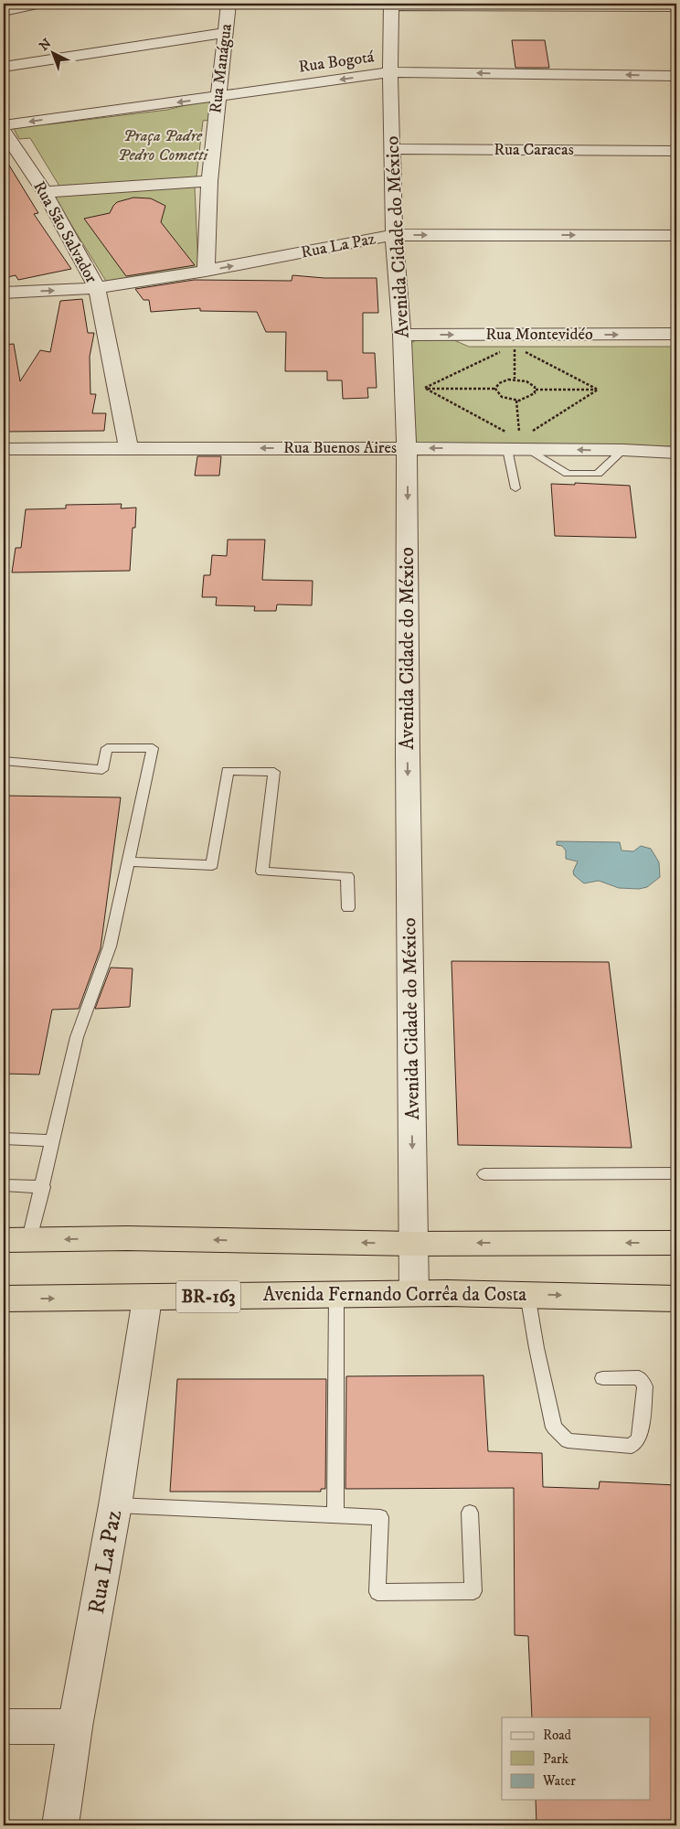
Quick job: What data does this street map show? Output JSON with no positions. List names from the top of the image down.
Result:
{
  "streets": {
    "highway": ["Avenida Fernando Corrêa da Costa", "BR-163"],
    "street": [
      "Rua Bogotá",
      "Rua Manágua",
      "Rua Caracas",
      "Rua São Salvador",
      "Avenida Cidade do México",
      "Rua La Paz",
      "Rua Montevidéo",
      "Rua Buenos Aires"
    ]
  },
  "crossings": [
    ["Rua Bogotá", "Rua Manágua"],
    ["Rua Bogotá", "Avenida Cidade do México"],
    ["Rua Manágua", "Rua La Paz"],
    ["Rua Caracas", "Avenida Cidade do México"],
    ["Rua São Salvador", "Rua La Paz"],
    ["Rua São Salvador", "Rua Buenos Aires"],
    ["Avenida Cidade do México", "Rua La Paz"],
    ["Avenida Cidade do México", "Rua Montevidéo"],
    ["Avenida Cidade do México", "Rua Buenos Aires"],
    ["Avenida Cidade do México", "Avenida Fernando Corrêa da Costa"],
    ["Rua La Paz", "Avenida Fernando Corrêa da Costa"]
  ],
  "one_way": [
    "Avenida Cidade do México",
    "Rua La Paz",
    "Rua Montevidéo",
    "Rua Buenos Aires"
  ],
  "parks": ["Praça Padre Pedro Cometti"],
  "legend": ["Road", "Park", "Water"],
  "north": "top left"
}
